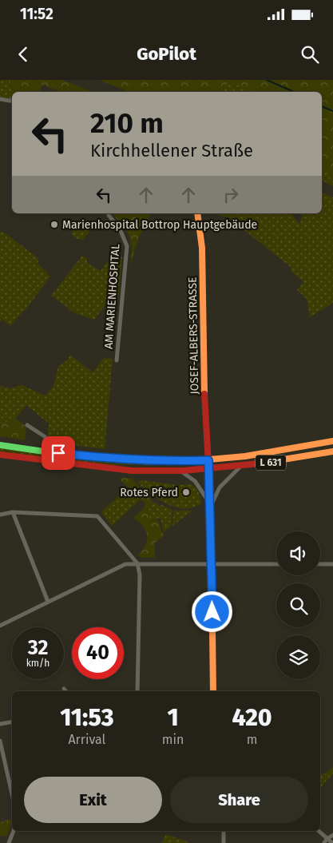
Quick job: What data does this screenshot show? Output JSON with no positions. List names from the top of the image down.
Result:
{
  "streets": {
    "main road": ["JOSEF-ALBERS-STRASSE", "L 631"],
    "street": ["AM MARIENHOSPITAL"]
  },
  "crossings": [
    ["JOSEF-ALBERS-STRASSE", "L 631"]
  ],
  "places": ["Marienhospital Bottrop Hauptgebäude", "Rotes Pferd"],
  "page": {
    "status": "11:52",
    "header": "GoPilot",
    "turn": ["210 m", "Kirchhellener Straße"],
    "speed": "32 km/h",
    "limit": "40",
    "eta": [
      "11:53",
      "Arrival",
      "1",
      "min",
      "420",
      "m"
    ],
    "buttons": ["Exit", "Share"]
  }
}
